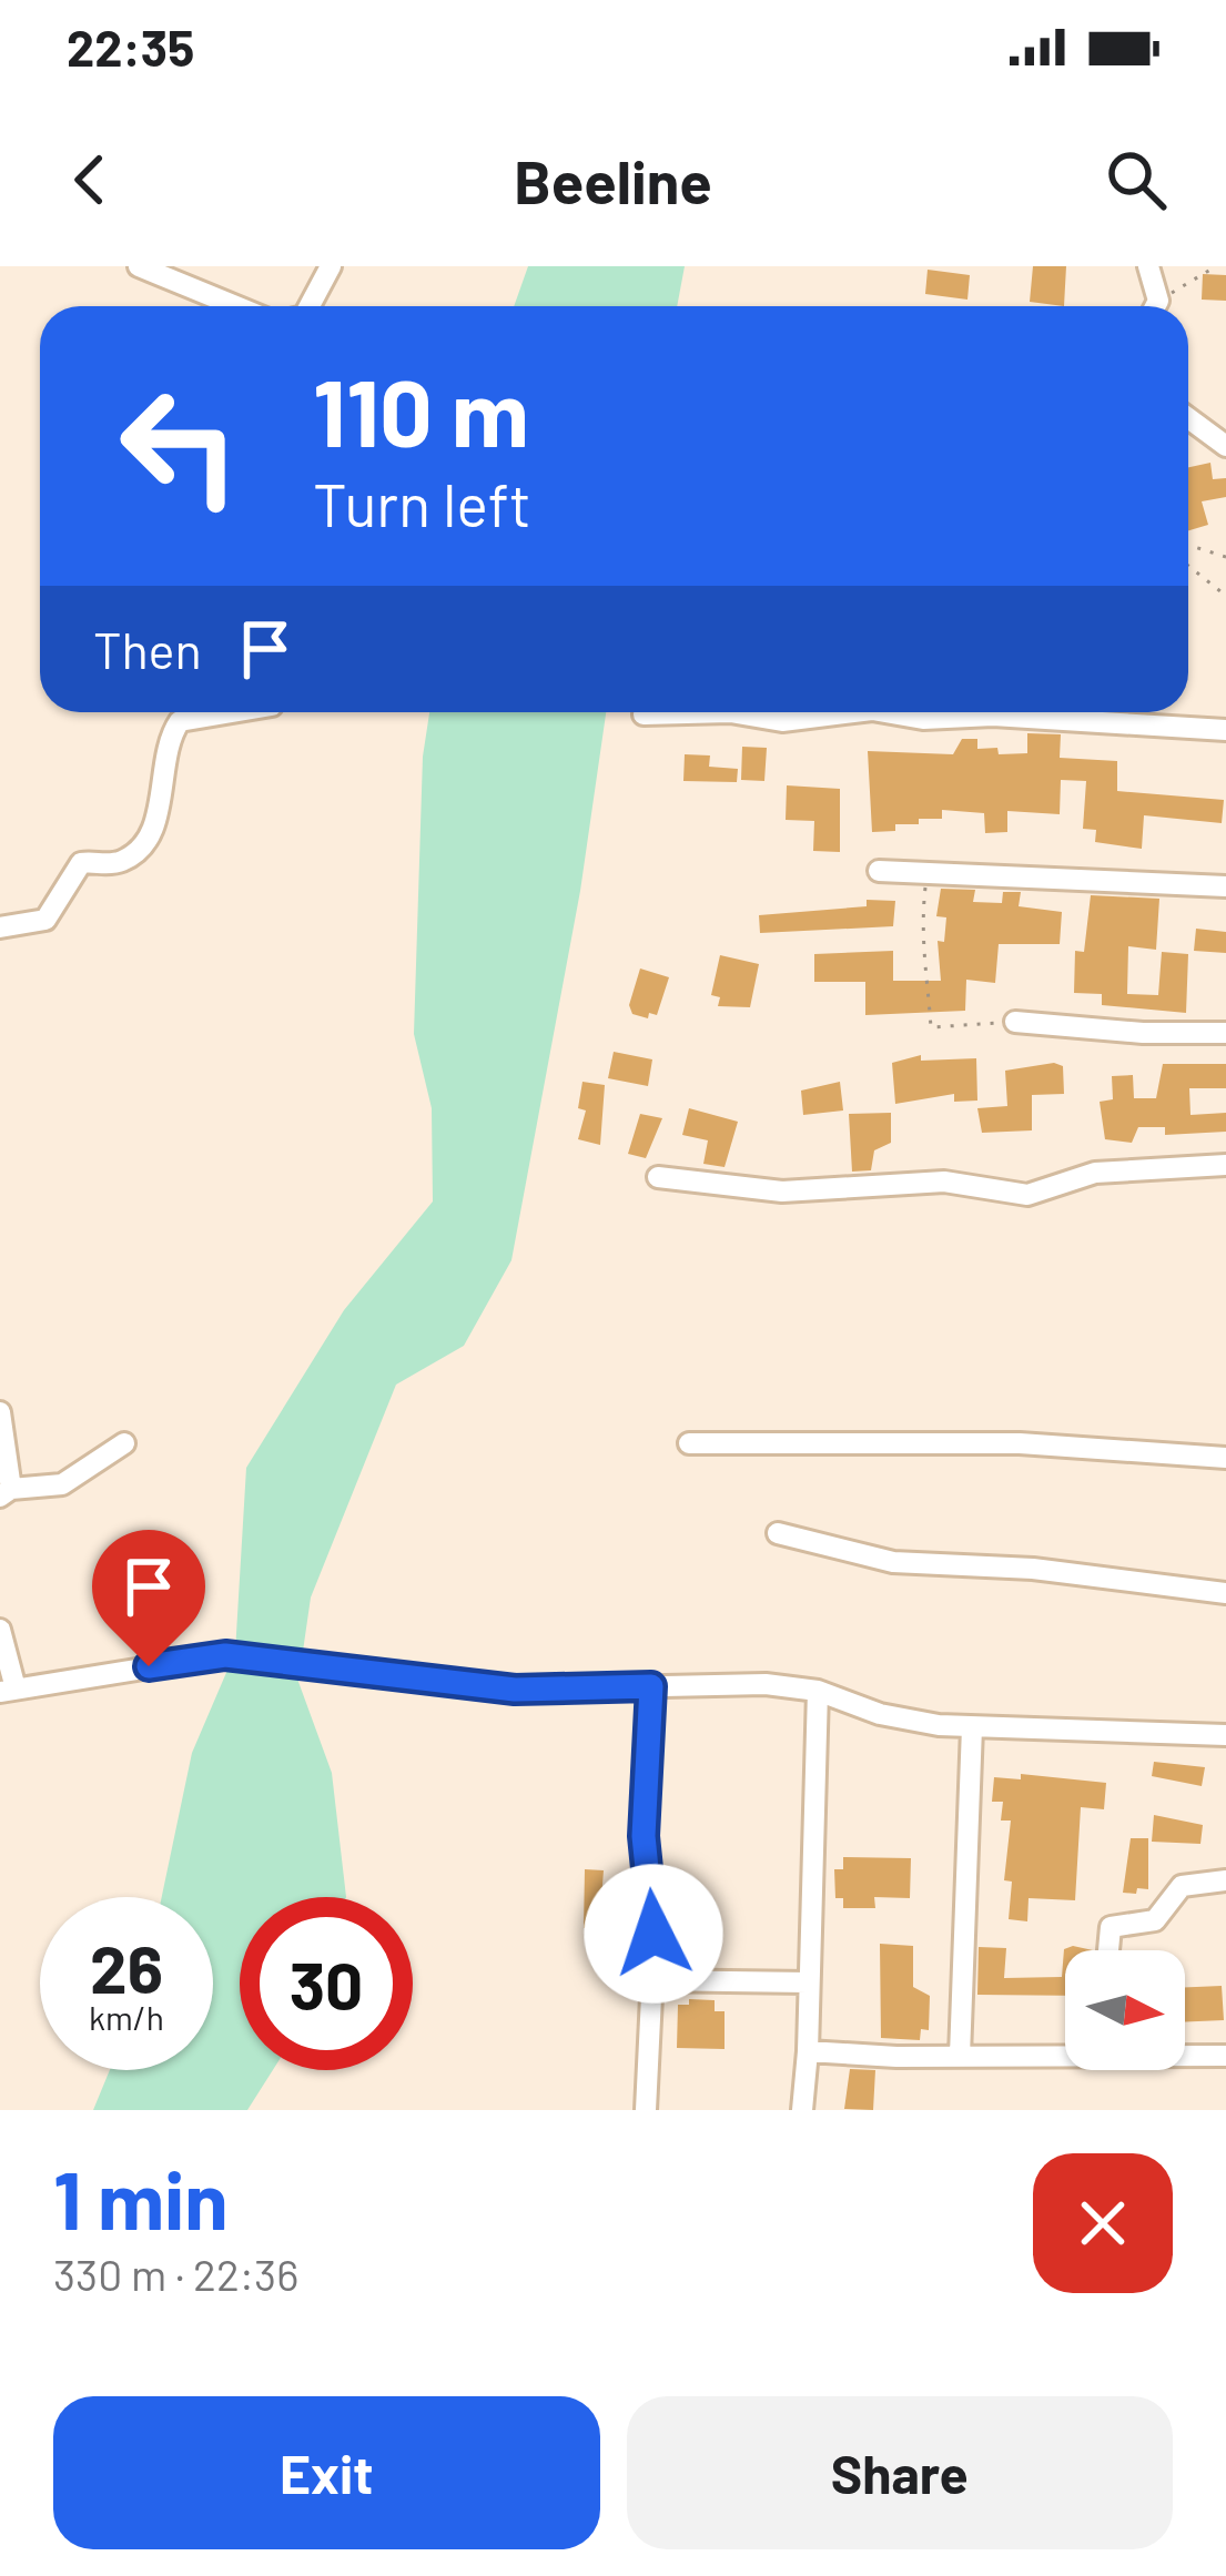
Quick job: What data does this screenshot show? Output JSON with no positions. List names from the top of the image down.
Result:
{
  "north": "right",
  "page": {
    "status": "22:35",
    "header": "Beeline",
    "turn": ["110 m", "Turn left"],
    "then": "Then",
    "speed": "26 km/h",
    "limit": "30",
    "heading": ["1 min", "330 m · 22:36"],
    "buttons": ["Exit", "Share"]
  }
}
